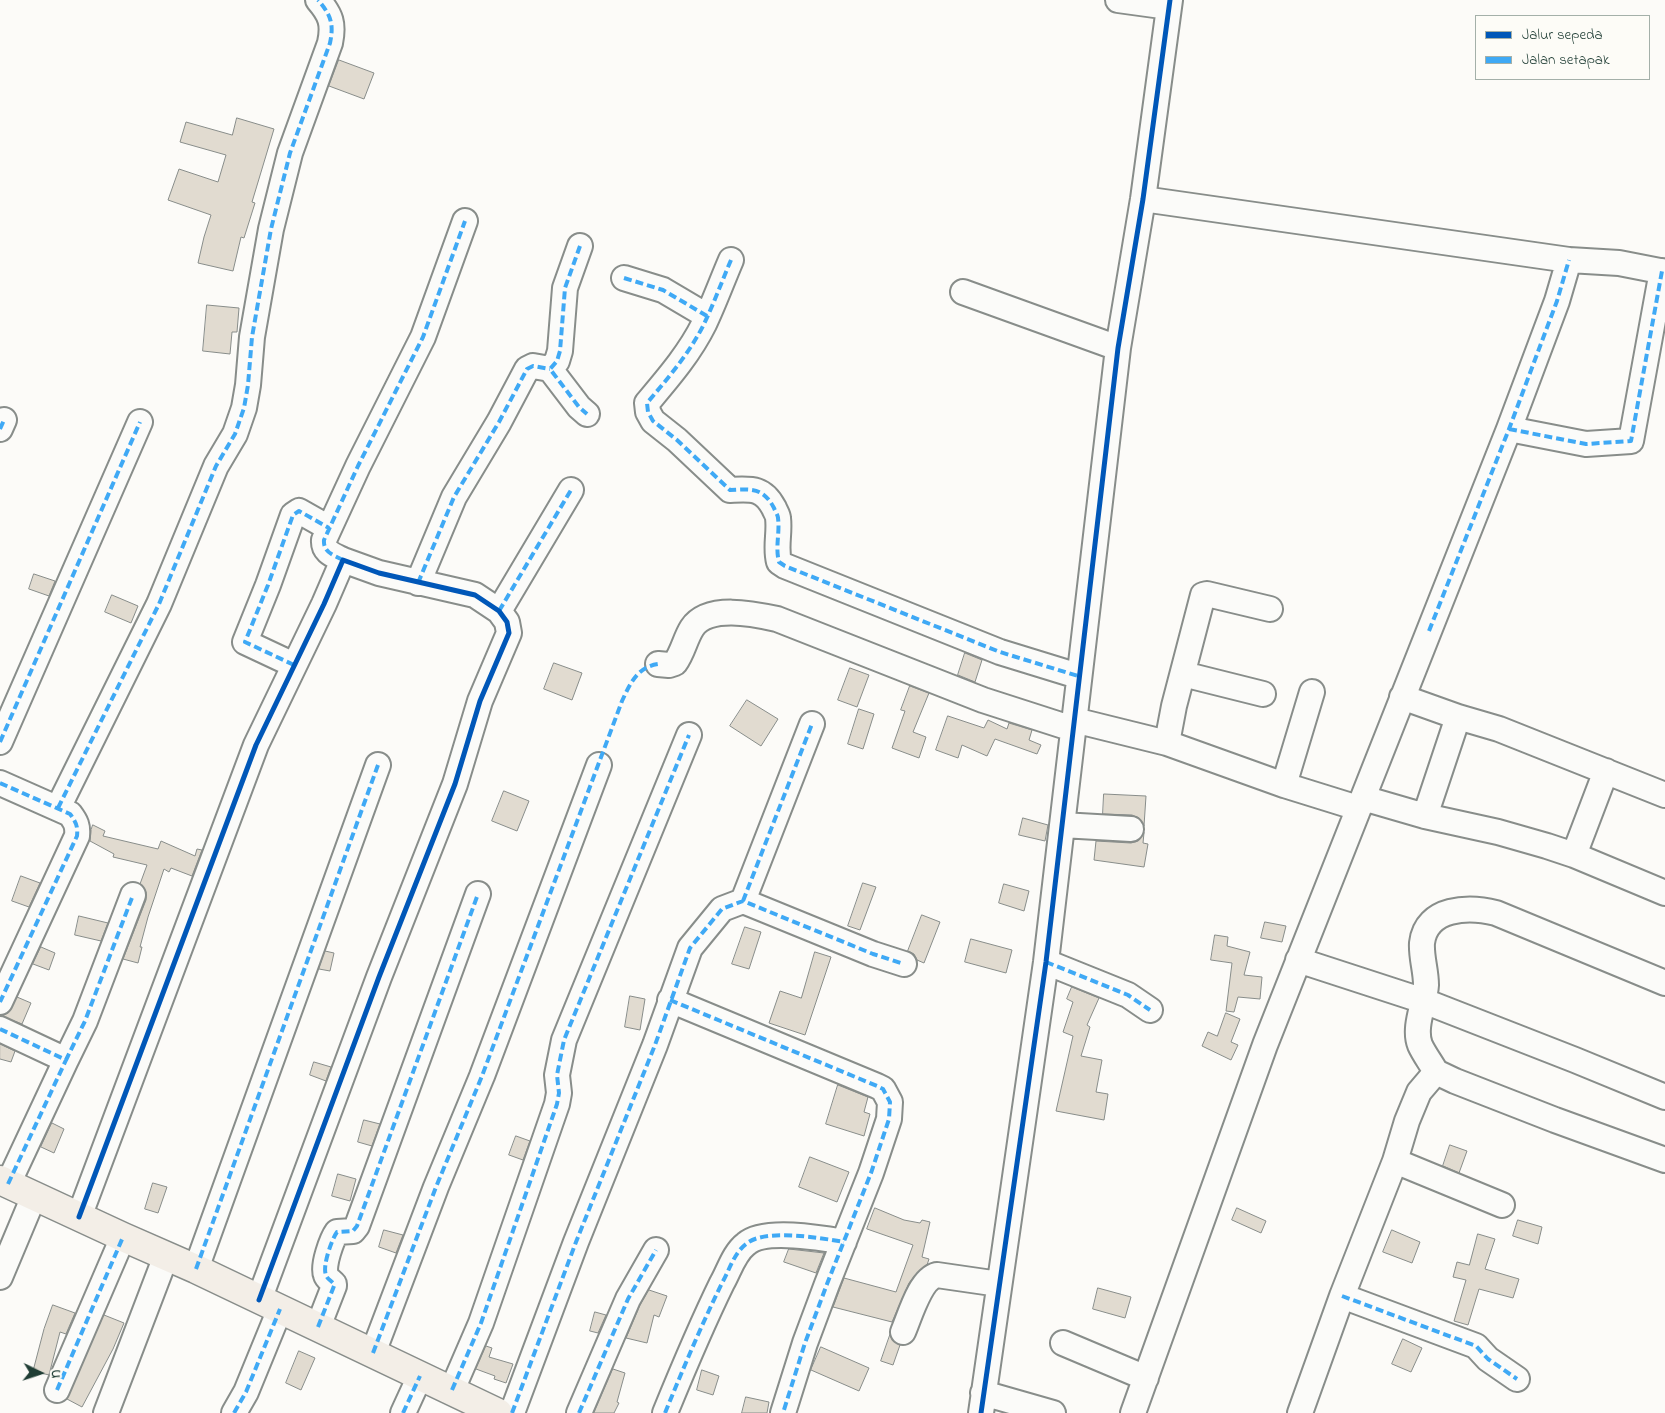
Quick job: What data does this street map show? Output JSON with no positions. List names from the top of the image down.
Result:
{
  "legend": ["Jalur sepeda", "Jalan setapak"],
  "north": "right"
}
